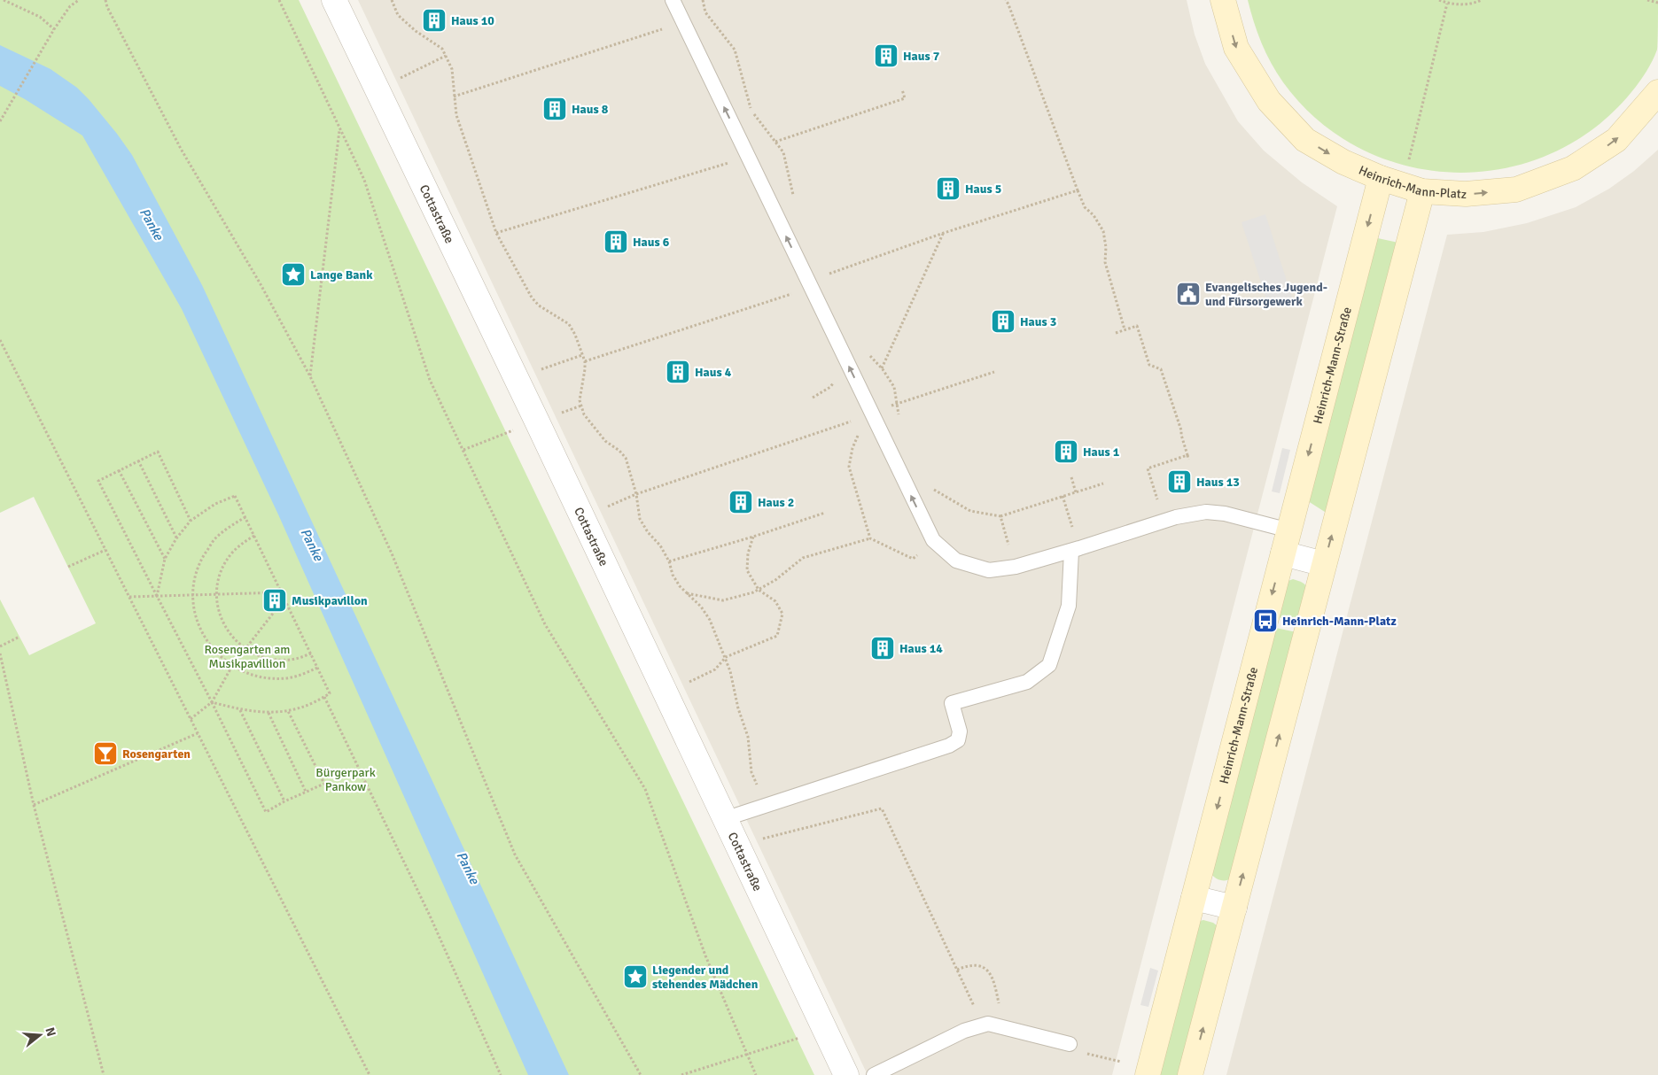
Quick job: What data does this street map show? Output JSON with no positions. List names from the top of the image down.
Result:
{
  "streets": {
    "main road": ["Heinrich-Mann-Platz", "Heinrich-Mann-Straße"],
    "street": ["Cottastraße"]
  },
  "crossings": [
    ["Heinrich-Mann-Platz", "Heinrich-Mann-Straße"]
  ],
  "water": ["Panke"],
  "parks": ["Rosengarten am Musikpavillion", "Bürgerpark Pankow"],
  "places": {
    "building": [
      "Haus 10",
      "Haus 7",
      "Haus 8",
      "Haus 5",
      "Haus 6",
      "Haus 3",
      "Haus 4",
      "Haus 1",
      "Haus 13",
      "Haus 2",
      "Musikpavillon",
      "Haus 14"
    ],
    "place": ["Lange Bank", "Liegender und stehendes Mädchen"],
    "public building": ["Evangelisches Jugend- und Fürsorgewerk"],
    "bus stop": ["Heinrich-Mann-Platz"],
    "bar": ["Rosengarten"]
  },
  "north": "right"
}
